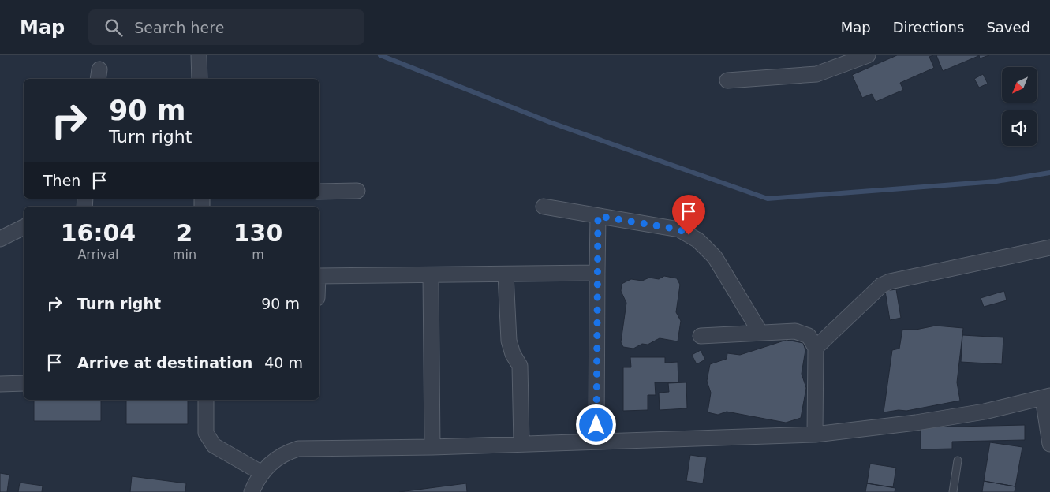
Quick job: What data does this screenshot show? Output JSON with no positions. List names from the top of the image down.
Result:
{
  "north": "bottom left",
  "page": {
    "header": "Map",
    "search": "Search here",
    "nav": ["Map", "Directions", "Saved"],
    "turn": ["90 m", "Turn right"],
    "then": "Then",
    "eta": [
      "16:04",
      "Arrival",
      "2",
      "min",
      "130",
      "m"
    ],
    "list": [
      {
        "name": "Turn right",
        "value": "90 m"
      },
      {
        "name": "Arrive at destination",
        "value": "40 m"
      }
    ]
  }
}
